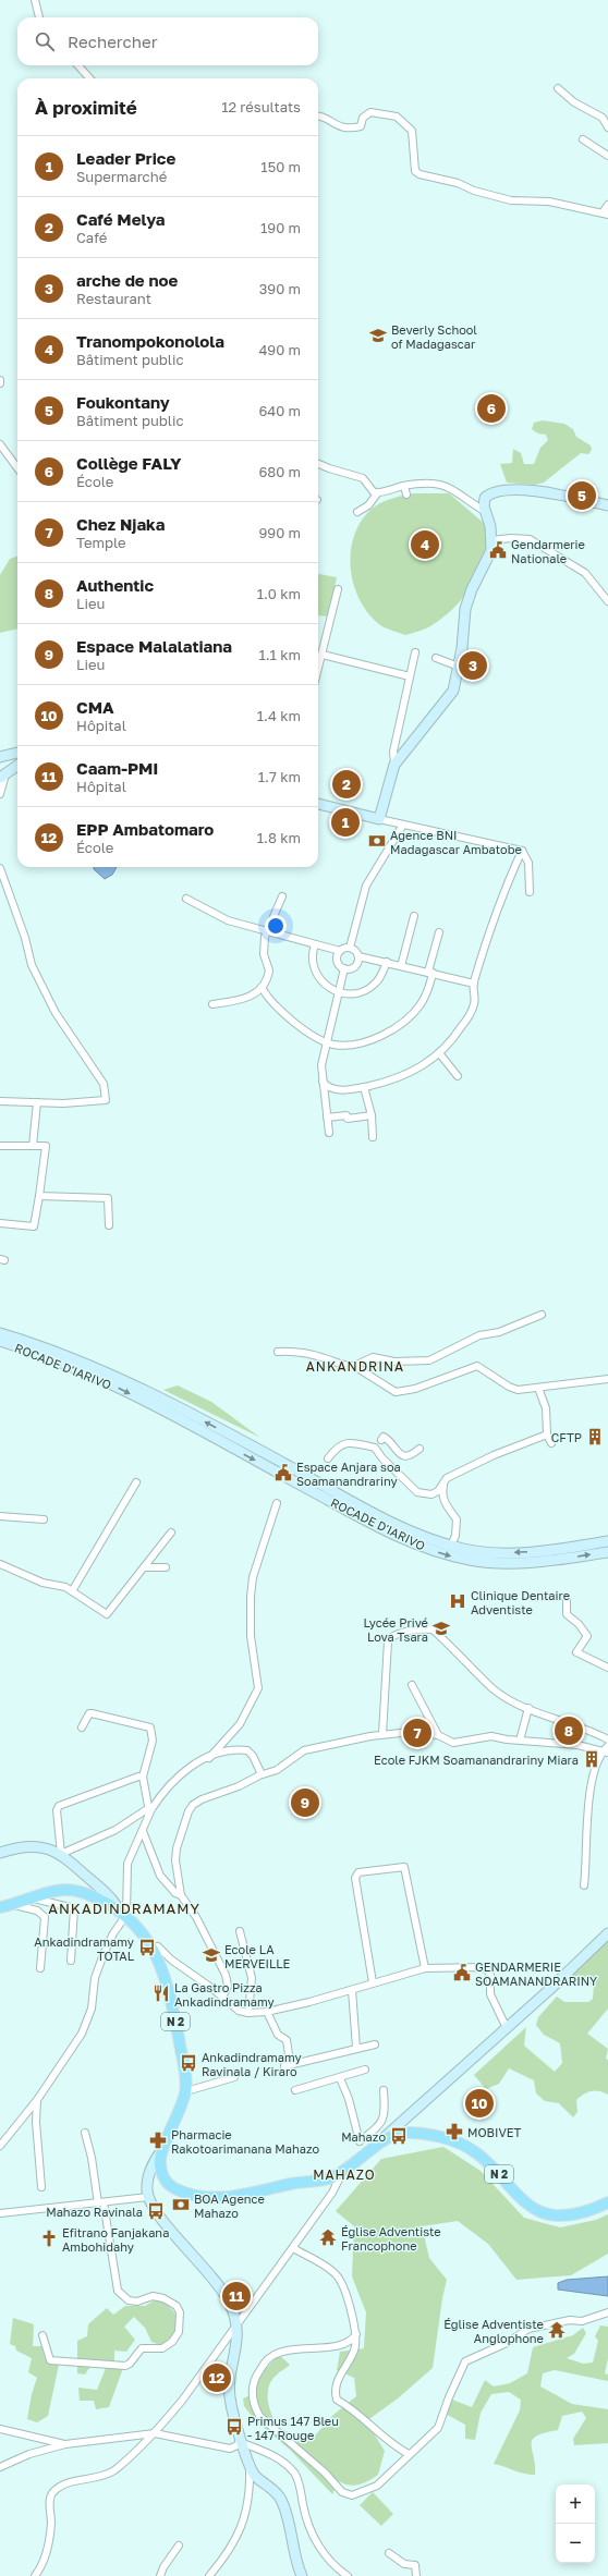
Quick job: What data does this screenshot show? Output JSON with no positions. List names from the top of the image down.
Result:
{
  "streets": {
    "main road": ["N 2"],
    "street": ["ROCADE D'IARIVO"]
  },
  "districts": ["ANKANDRINA", "ANKADINDRAMAMY", "MAHAZO"],
  "places": {
    "school or university": ["Beverly School of Madagascar", "Lycée Privé Lova Tsara", "Ecole LA MERVEILLE"],
    "public building": ["Gendarmerie Nationale", "Espace Anjara soa Soamanandrariny", "GENDARMERIE SOAMANANDRARINY"],
    "bank": ["Agence BNI Madagascar Ambatobe", "BOA Agence Mahazo"],
    "building": ["CFTP", "Ecole FJKM Soamanandrariny Miara"],
    "hospital": ["Clinique Dentaire Adventiste"],
    "bus stop": [
      "Ankadindramamy TOTAL",
      "Ankadindramamy Ravinala / Kiraro",
      "Mahazo",
      "Mahazo Ravinala",
      "Primus 147 Bleu - 147 Rouge"
    ],
    "restaurant": ["La Gastro Pizza Ankadindramamy"],
    "pharmacy": ["MOBIVET", "Pharmacie Rakotoarimanana Mahazo"],
    "temple": ["Église Adventiste Francophone", "Église Adventiste Anglophone"],
    "church": ["Efitrano Fanjakana Ambohidahy"]
  },
  "page": {
    "search": "Rechercher",
    "heading": ["À proximité", "12 résultats"],
    "list": [
      {
        "mark": "1",
        "name": "Leader Price",
        "note": "Supermarché",
        "value": "150 m"
      },
      {
        "mark": "2",
        "name": "Café Melya",
        "note": "Café",
        "value": "190 m"
      },
      {
        "mark": "3",
        "name": "arche de noe",
        "note": "Restaurant",
        "value": "390 m"
      },
      {
        "mark": "4",
        "name": "Tranompokonolola",
        "note": "Bâtiment public",
        "value": "490 m"
      },
      {
        "mark": "5",
        "name": "Foukontany",
        "note": "Bâtiment public",
        "value": "640 m"
      },
      {
        "mark": "6",
        "name": "Collège FALY",
        "note": "École",
        "value": "680 m"
      },
      {
        "mark": "7",
        "name": "Chez Njaka",
        "note": "Temple",
        "value": "990 m"
      },
      {
        "mark": "8",
        "name": "Authentic",
        "note": "Lieu",
        "value": "1.0 km"
      },
      {
        "mark": "9",
        "name": "Espace Malalatiana",
        "note": "Lieu",
        "value": "1.1 km"
      },
      {
        "mark": "10",
        "name": "CMA",
        "note": "Hôpital",
        "value": "1.4 km"
      },
      {
        "mark": "11",
        "name": "Caam-PMI",
        "note": "Hôpital",
        "value": "1.7 km"
      },
      {
        "mark": "12",
        "name": "EPP Ambatomaro",
        "note": "École",
        "value": "1.8 km"
      }
    ],
    "pins": [
      "6",
      "5",
      "4",
      "3",
      "2",
      "1",
      "8",
      "7",
      "9",
      "10",
      "11",
      "12"
    ],
    "map_buttons": ["+", "−"]
  }
}
